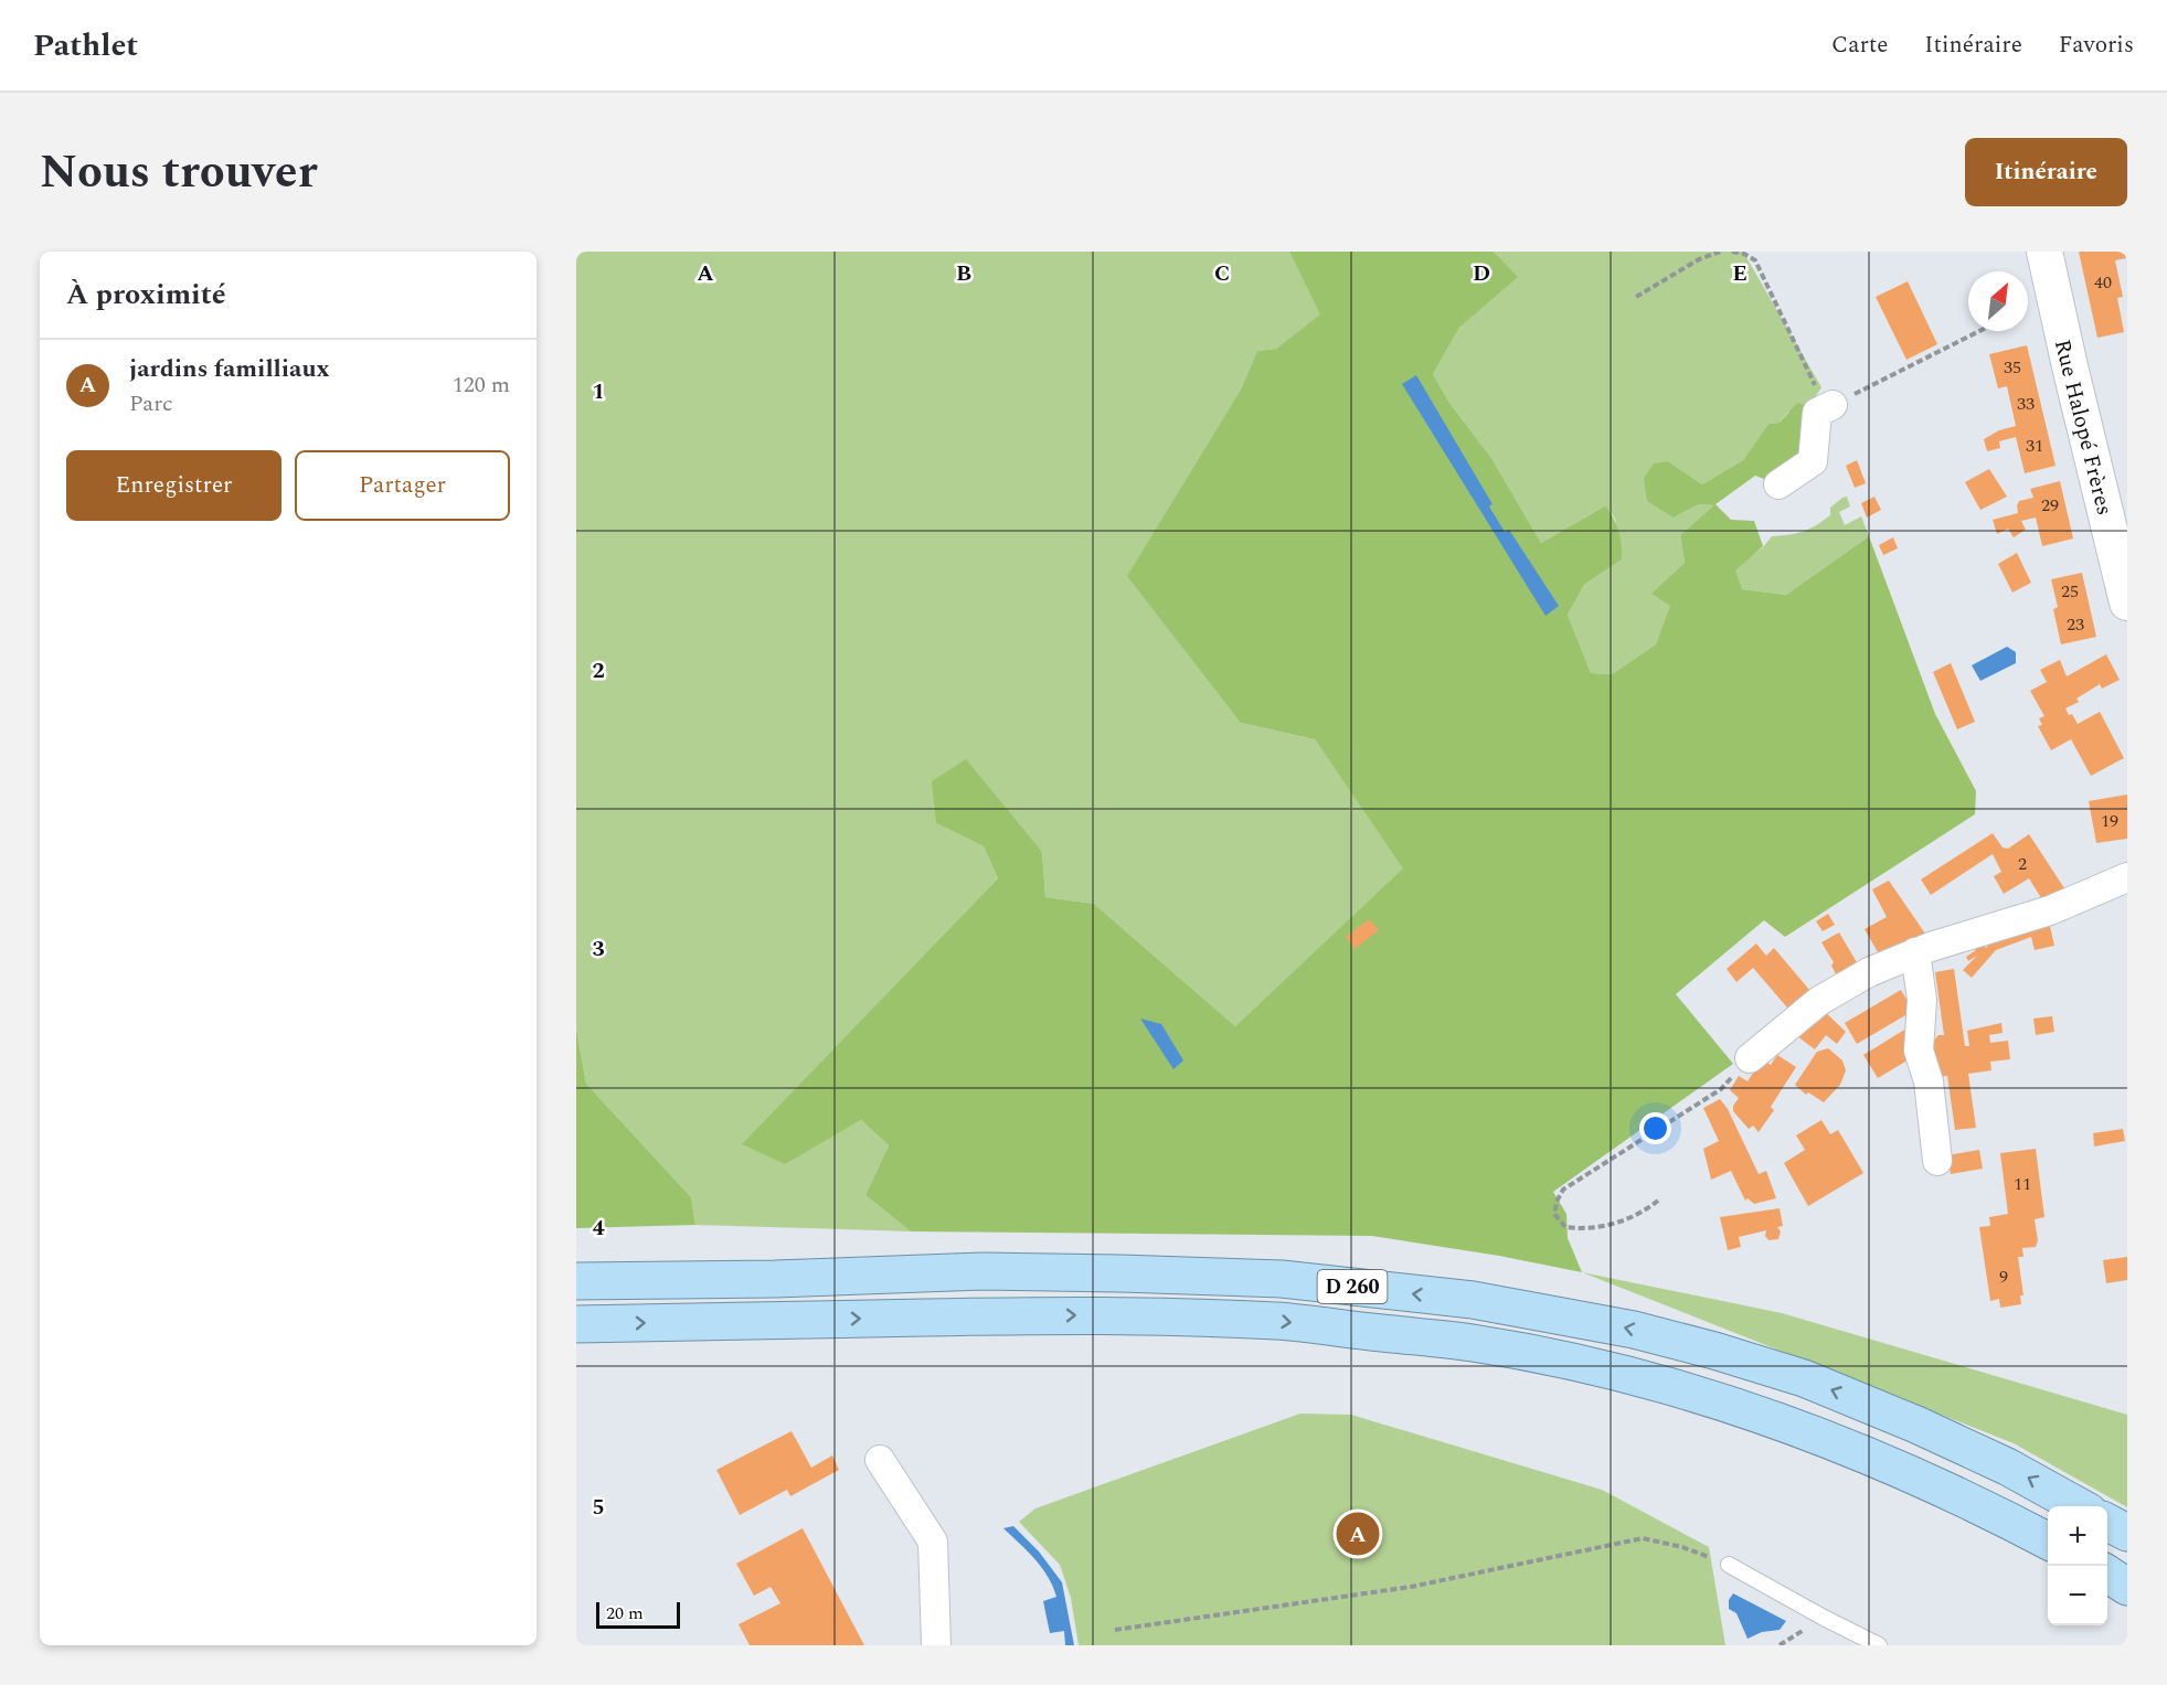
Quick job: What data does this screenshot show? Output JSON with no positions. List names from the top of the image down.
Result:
{
  "streets": {
    "highway": ["D 260"],
    "street": ["Rue Halopé Frères"]
  },
  "house_numbers": [
    "40",
    "35",
    "33",
    "31",
    "29",
    "25",
    "23",
    "19",
    "2",
    "11",
    "9"
  ],
  "scale_bar": "20 m",
  "north": "top right",
  "page": {
    "header": "Pathlet",
    "nav": ["Carte", "Itinéraire", "Favoris"],
    "title": "Nous trouver",
    "buttons": [
      "Itinéraire",
      ["Enregistrer", "Partager"]
    ],
    "heading": "À proximité",
    "list": [
      {
        "mark": "A",
        "name": "jardins familliaux",
        "note": "Parc",
        "value": "120 m"
      }
    ],
    "map_buttons": ["+", "−"],
    "pins": "A",
    "scale": "20 m"
  },
  "grid": {
    "columns": [
      "A",
      "B",
      "C",
      "D",
      "E"
    ],
    "rows": [
      "1",
      "2",
      "3",
      "4",
      "5"
    ]
  }
}
